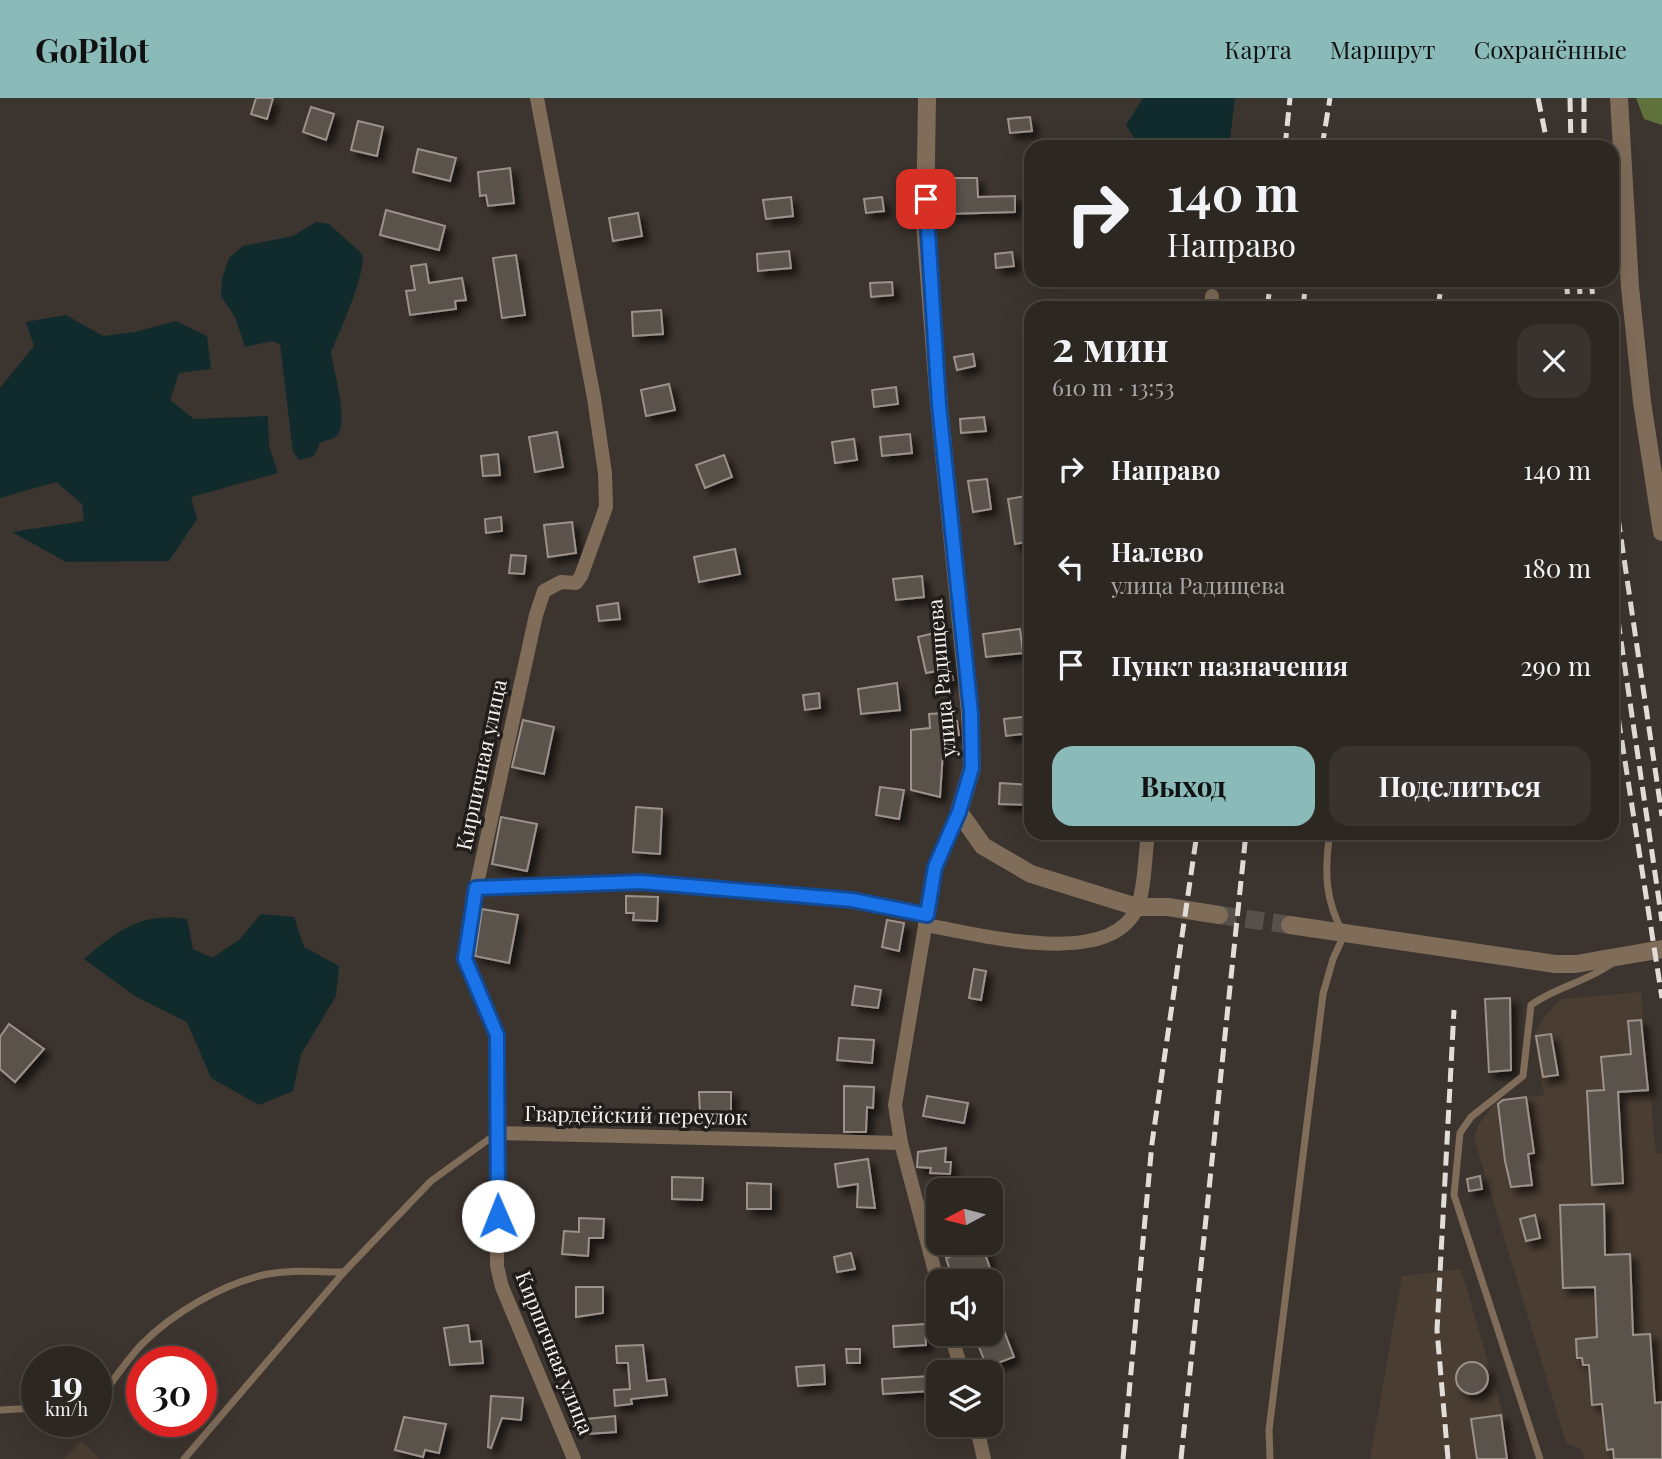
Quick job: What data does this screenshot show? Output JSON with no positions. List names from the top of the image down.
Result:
{
  "streets": {
    "street": ["улица Радищева", "Кирпичная улица", "Гвардейский переулок"]
  },
  "crossings": [
    ["улица Радищева", "Гвардейский переулок"],
    ["Кирпичная улица", "Гвардейский переулок"]
  ],
  "north": "left",
  "page": {
    "header": "GoPilot",
    "nav": ["Карта", "Маршрут", "Сохранённые"],
    "turn": ["140 m", "Направо"],
    "heading": ["2 мин", "610 m · 13:53"],
    "list": [
      {
        "name": "Направо",
        "value": "140 m"
      },
      {
        "name": "Налево",
        "note": "улица Радищева",
        "value": "180 m"
      },
      {
        "name": "Пункт назначения",
        "value": "290 m"
      }
    ],
    "buttons": ["Выход", "Поделиться"],
    "speed": "19 km/h",
    "limit": "30"
  }
}
